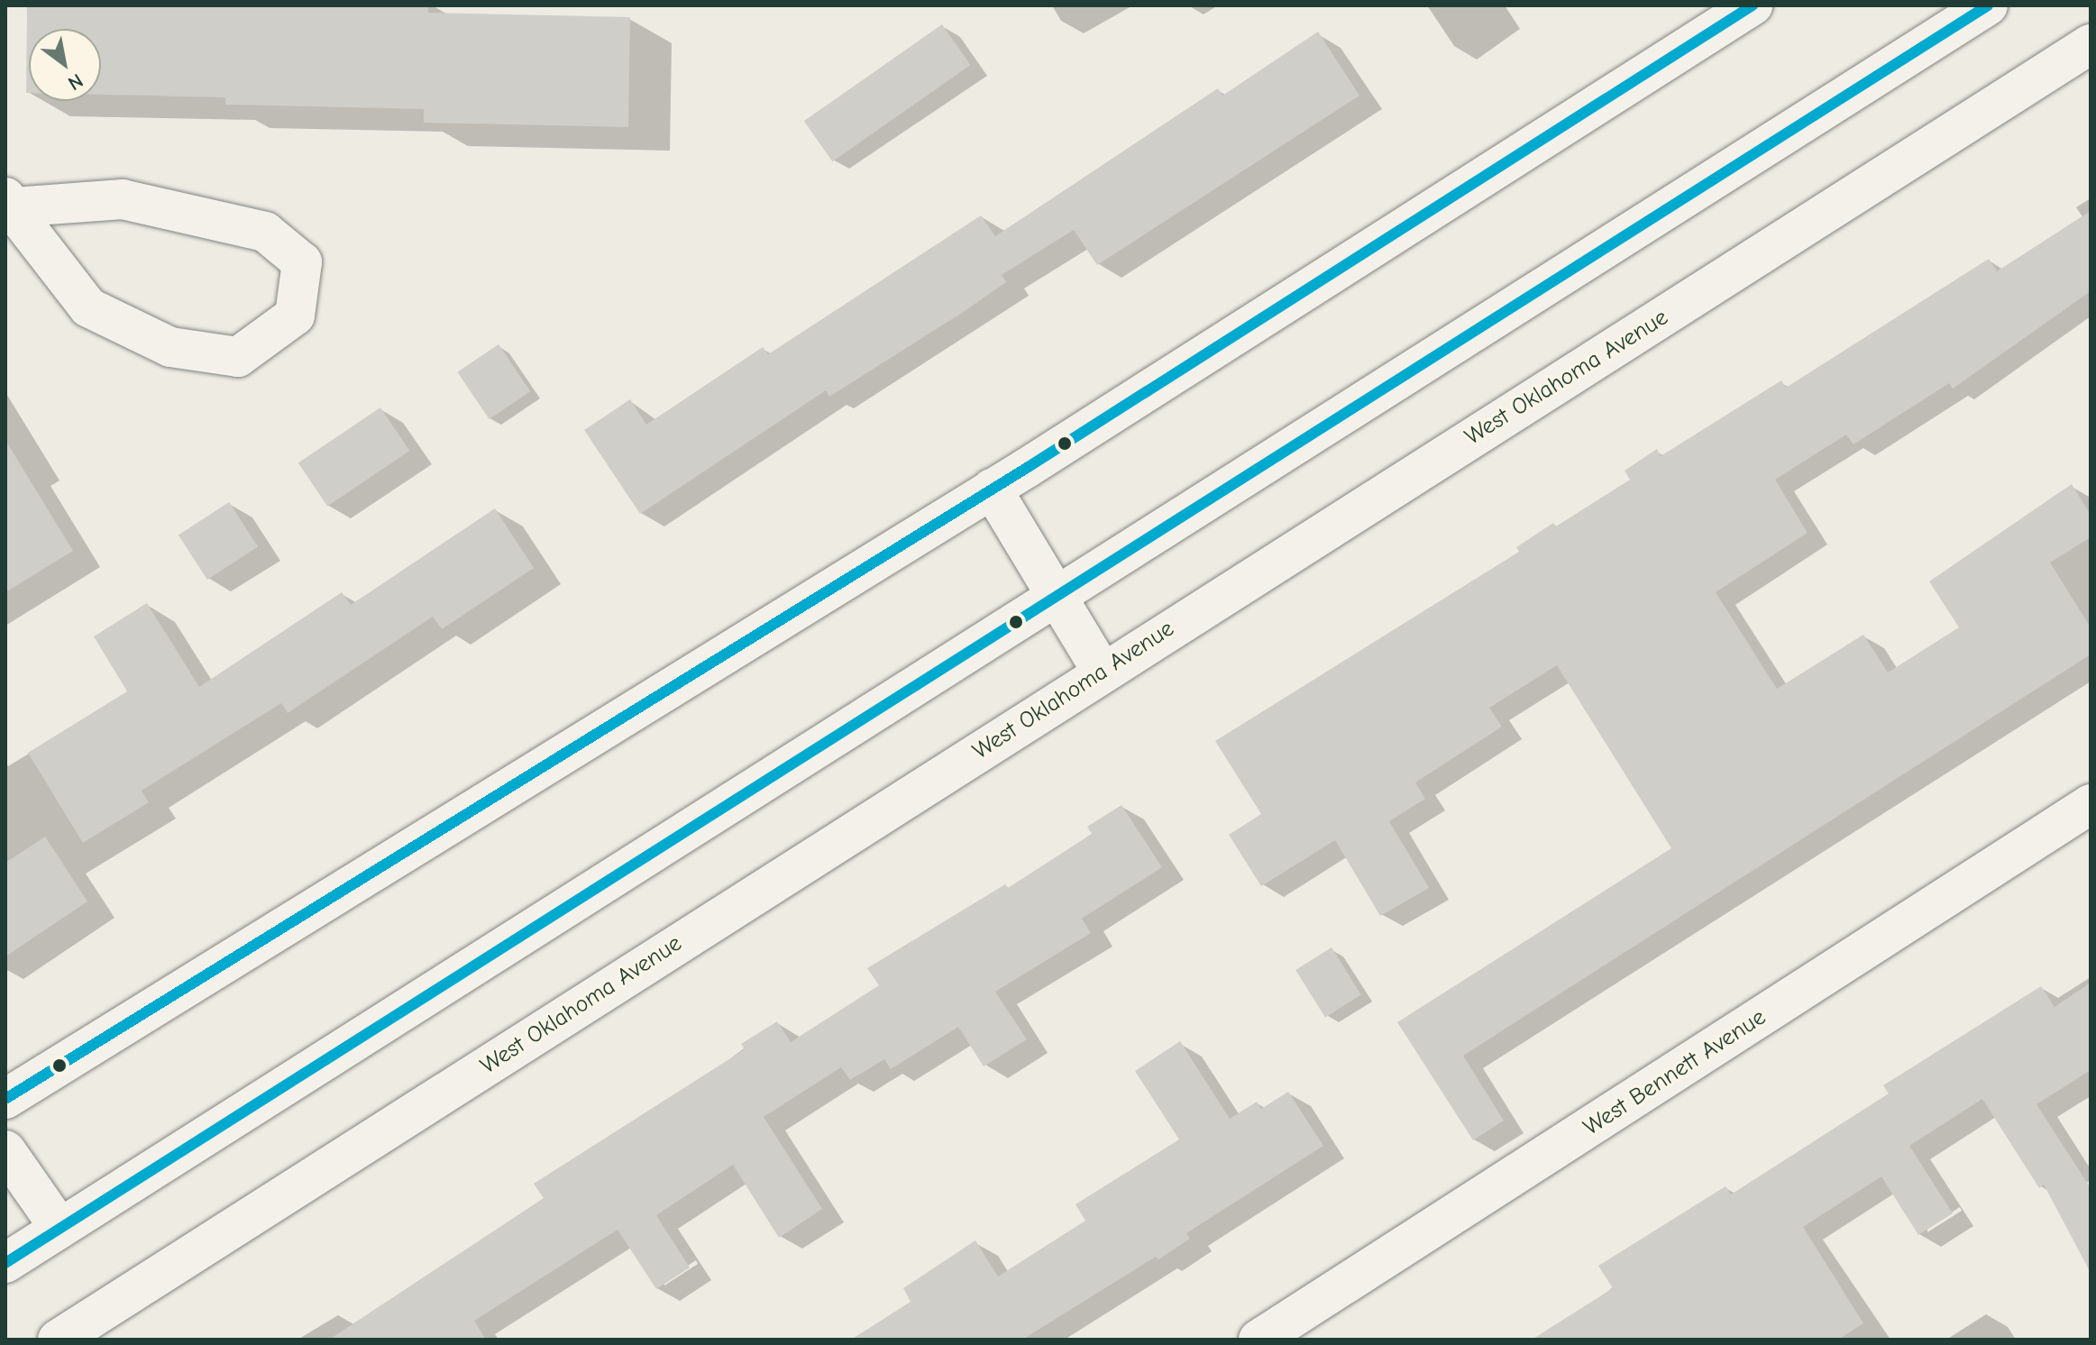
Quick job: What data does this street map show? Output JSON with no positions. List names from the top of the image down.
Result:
{
  "streets": {
    "main road": ["West Oklahoma Avenue", "West Bennett Avenue"]
  },
  "north": "bottom right"
}
